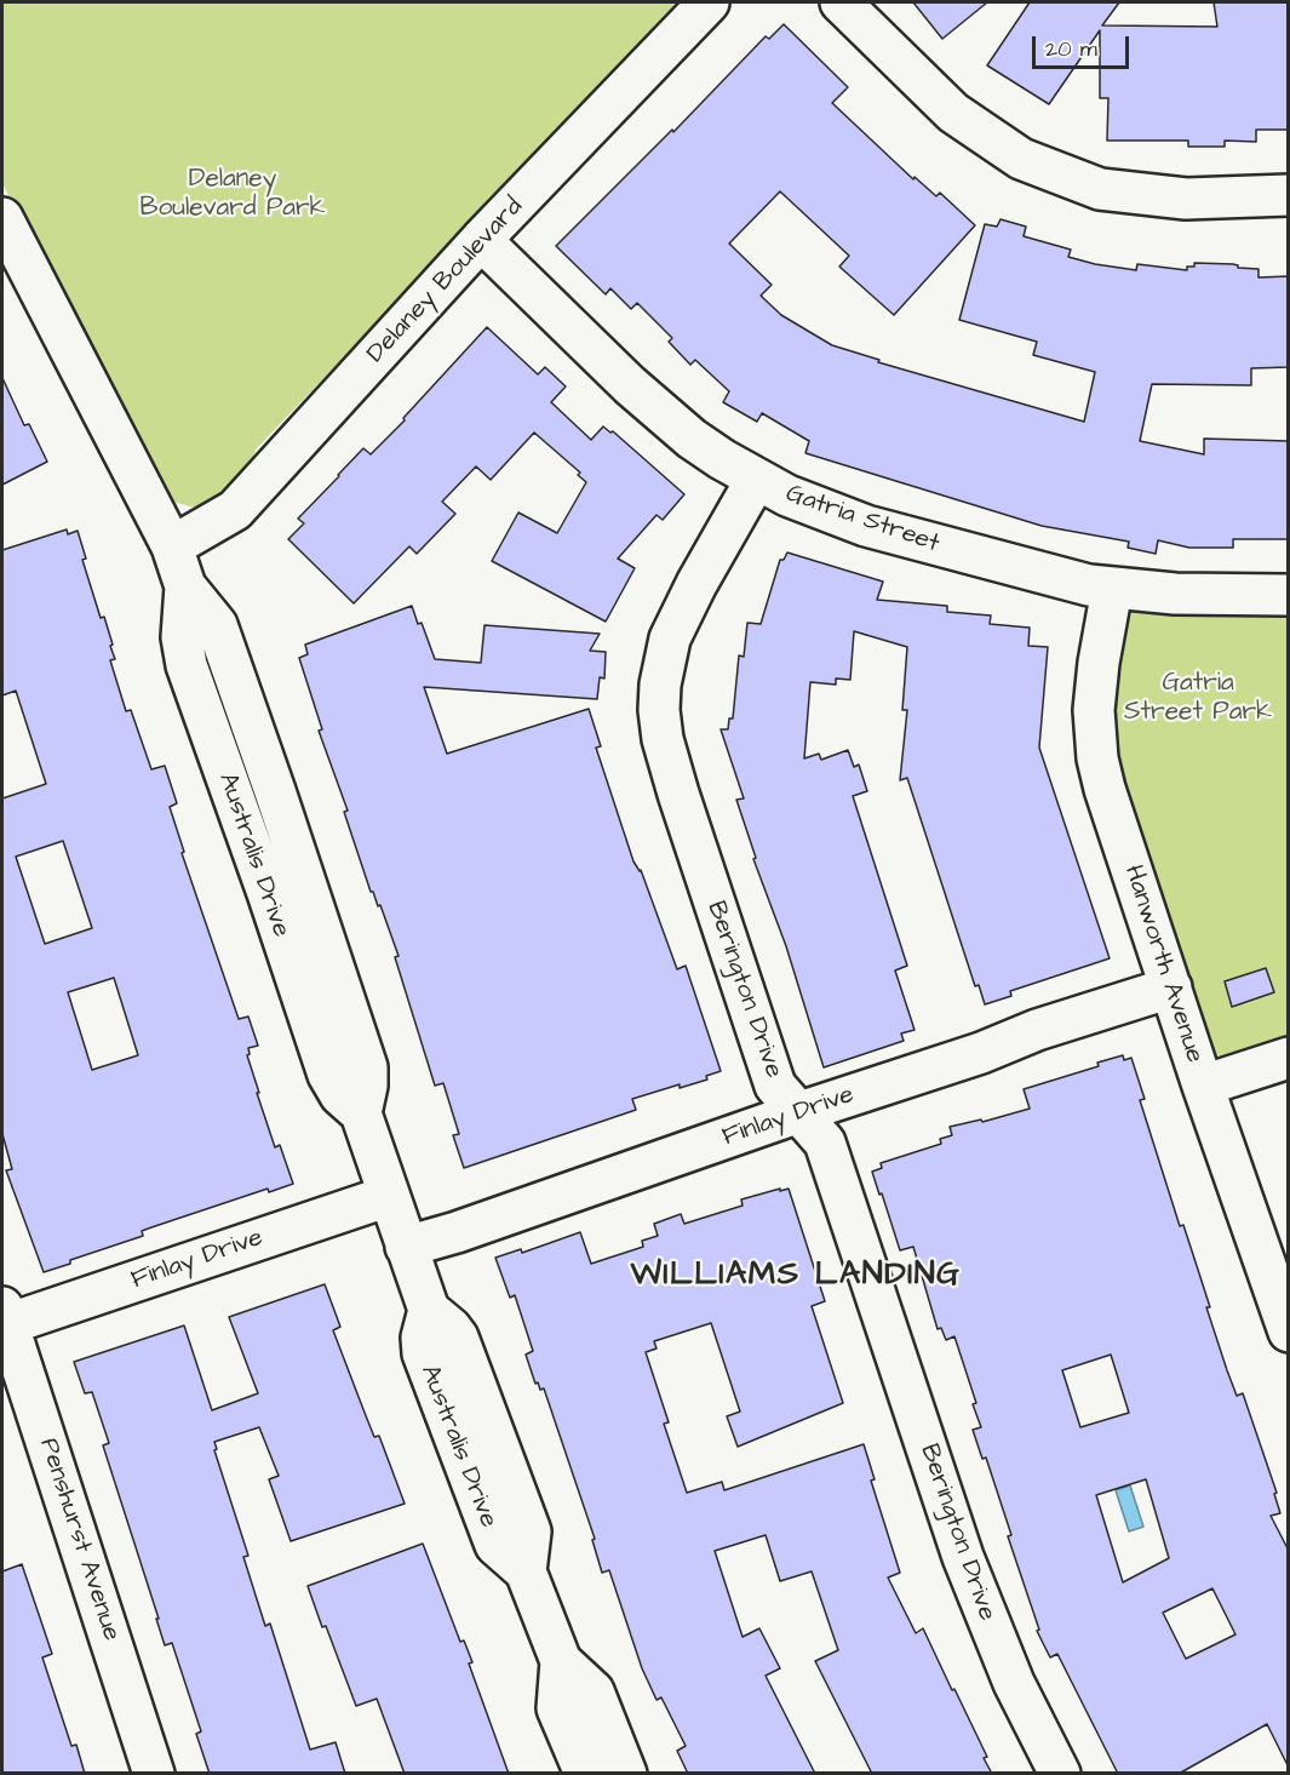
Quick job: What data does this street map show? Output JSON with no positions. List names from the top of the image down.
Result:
{
  "streets": {
    "street": [
      "Delaney Boulevard",
      "Gatria Street",
      "Australis Drive",
      "Hanworth Avenue",
      "Berington Drive",
      "Finlay Drive",
      "Penshurst Avenue"
    ]
  },
  "crossings": [
    ["Delaney Boulevard", "Gatria Street"],
    ["Delaney Boulevard", "Australis Drive"],
    ["Gatria Street", "Hanworth Avenue"],
    ["Gatria Street", "Berington Drive"],
    ["Australis Drive", "Finlay Drive"],
    ["Hanworth Avenue", "Finlay Drive"],
    ["Berington Drive", "Finlay Drive"],
    ["Finlay Drive", "Penshurst Avenue"]
  ],
  "districts": ["WILLIAMS LANDING"],
  "parks": ["Delaney Boulevard Park", "Gatria Street Park"],
  "scale_bar": "20 m"
}
